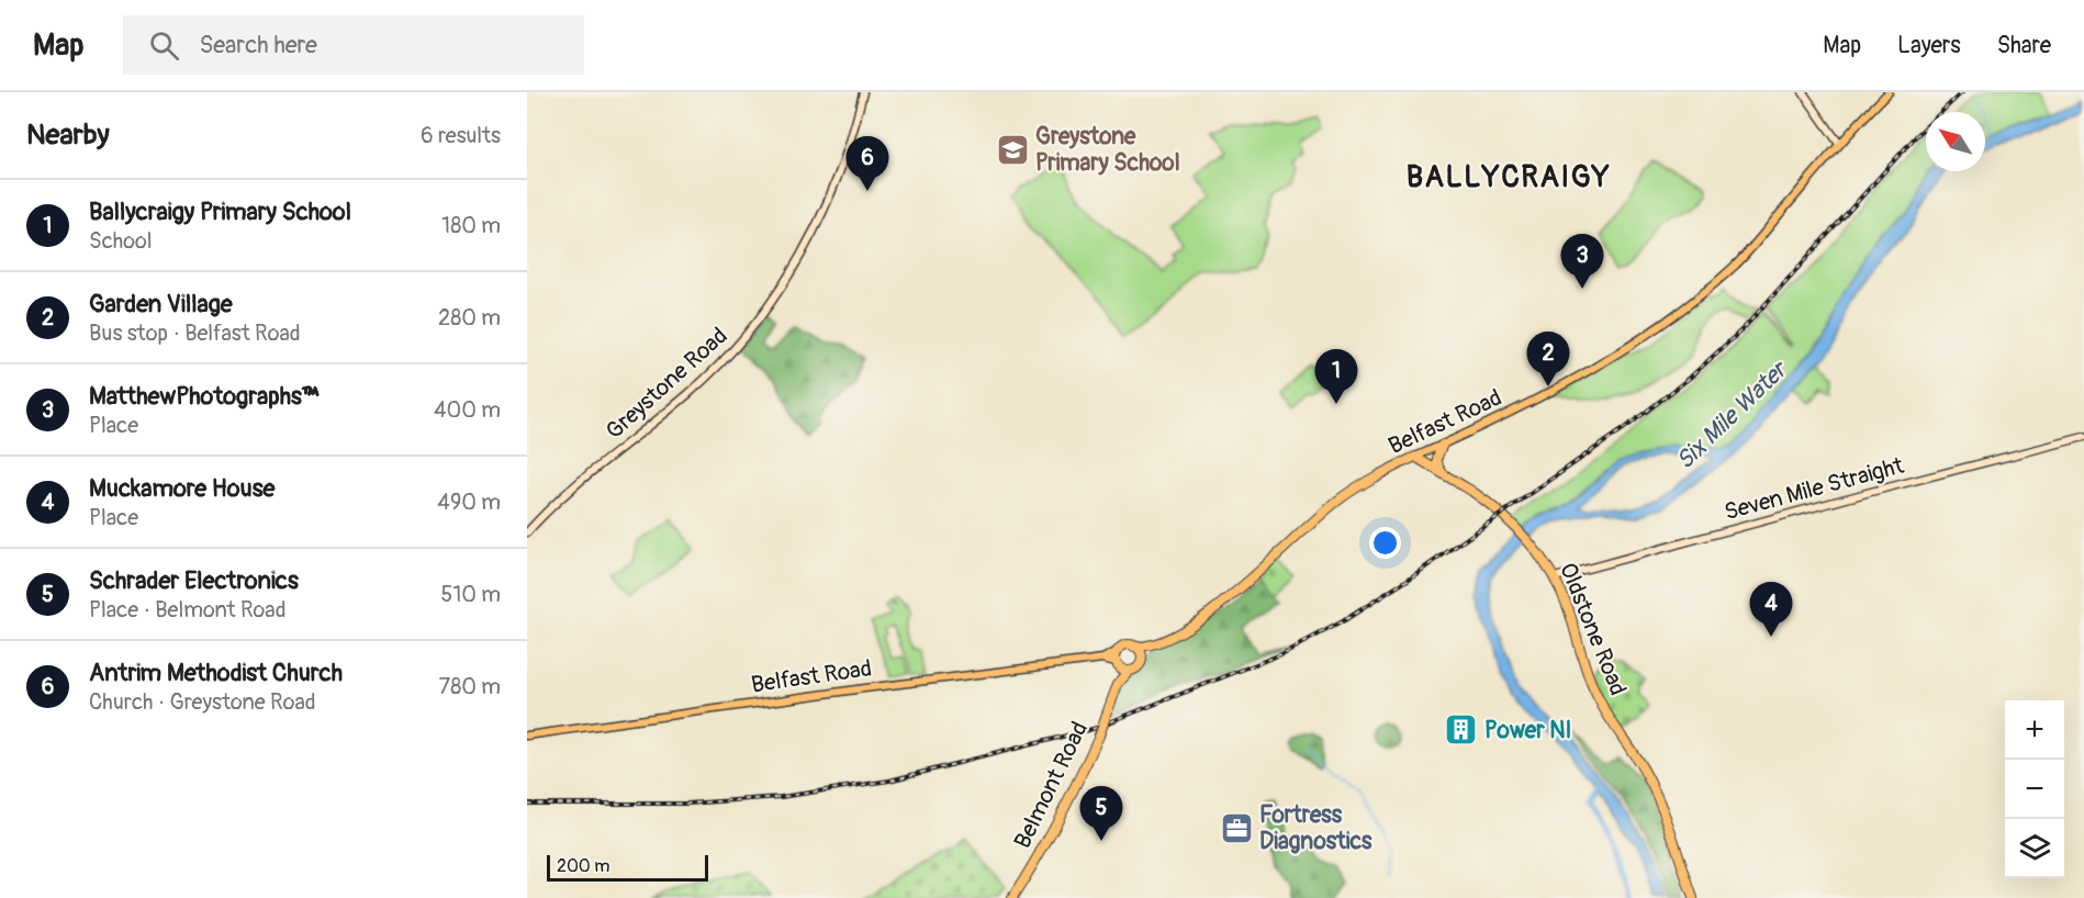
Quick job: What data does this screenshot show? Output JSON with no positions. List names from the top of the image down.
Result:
{
  "streets": {
    "highway": ["Belfast Road", "Oldstone Road", "Belmont Road"],
    "main road": ["Greystone Road", "Seven Mile Straight"]
  },
  "crossings": [
    ["Belfast Road", "Oldstone Road"],
    ["Belfast Road", "Belmont Road"],
    ["Seven Mile Straight", "Oldstone Road"]
  ],
  "districts": ["BALLYCRAIGY"],
  "water": ["Six Mile Water"],
  "places": {
    "school or university": ["Greystone Primary School"],
    "building": ["Power NI"],
    "office": ["Fortress Diagnostics"]
  },
  "scale_bar": "200 m",
  "north": "top left",
  "page": {
    "header": "Map",
    "search": "Search here",
    "nav": ["Map", "Layers", "Share"],
    "heading": ["Nearby", "6 results"],
    "pins": [
      "6",
      "3",
      "2",
      "1",
      "4",
      "5"
    ],
    "list": [
      {
        "mark": "1",
        "name": "Ballycraigy Primary School",
        "note": "School",
        "value": "180 m"
      },
      {
        "mark": "2",
        "name": "Garden Village",
        "note": "Bus stop · Belfast Road",
        "value": "280 m"
      },
      {
        "mark": "3",
        "name": "MatthewPhotographs™",
        "note": "Place",
        "value": "400 m"
      },
      {
        "mark": "4",
        "name": "Muckamore House",
        "note": "Place",
        "value": "490 m"
      },
      {
        "mark": "5",
        "name": "Schrader Electronics",
        "note": "Place · Belmont Road",
        "value": "510 m"
      },
      {
        "mark": "6",
        "name": "Antrim Methodist Church",
        "note": "Church · Greystone Road",
        "value": "780 m"
      }
    ],
    "map_buttons": ["+", "−"],
    "scale": "200 m"
  }
}
